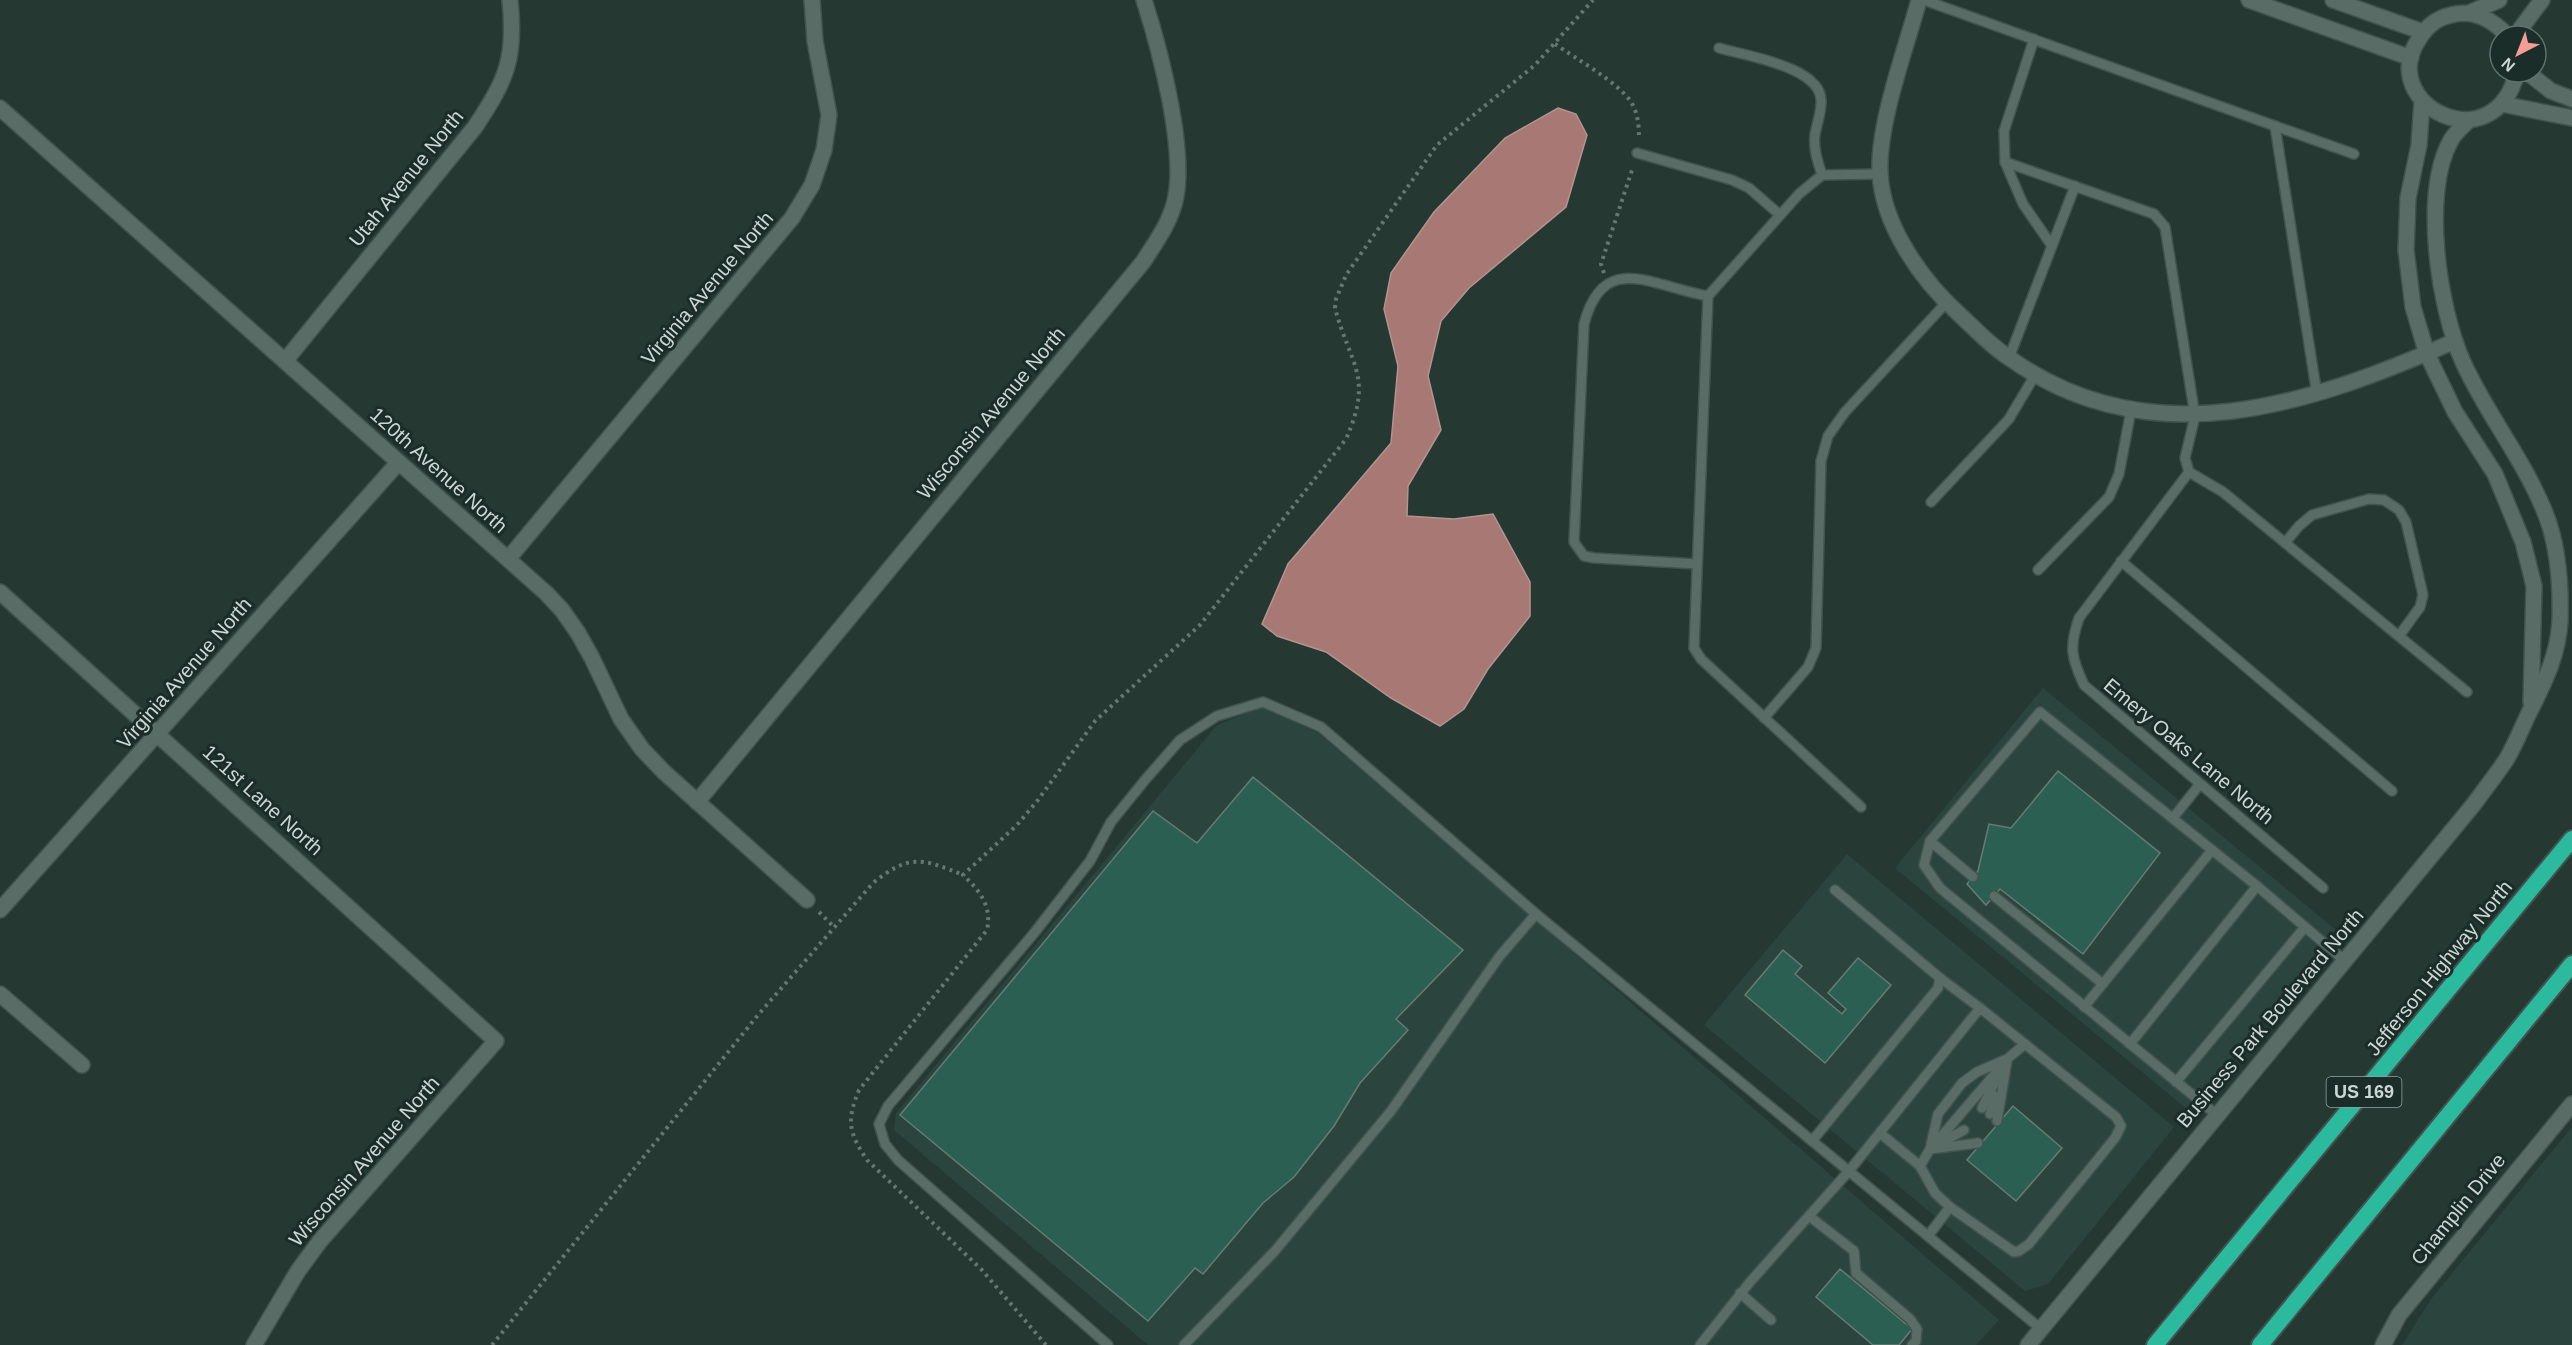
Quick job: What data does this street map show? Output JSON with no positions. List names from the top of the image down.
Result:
{
  "streets": {
    "highway": ["Jefferson Highway North", "US 169"],
    "street": [
      "Utah Avenue North",
      "Virginia Avenue North",
      "Wisconsin Avenue North",
      "120th Avenue North",
      "121st Lane North",
      "Business Park Boulevard North",
      "Champlin Drive"
    ],
    "lane": ["Emery Oaks Lane North"]
  },
  "crossings": [
    ["Utah Avenue North", "120th Avenue North"],
    ["Virginia Avenue North", "120th Avenue North"],
    ["Virginia Avenue North", "121st Lane North"],
    ["Wisconsin Avenue North", "120th Avenue North"],
    ["Wisconsin Avenue North", "121st Lane North"]
  ],
  "north": "bottom left"
}
